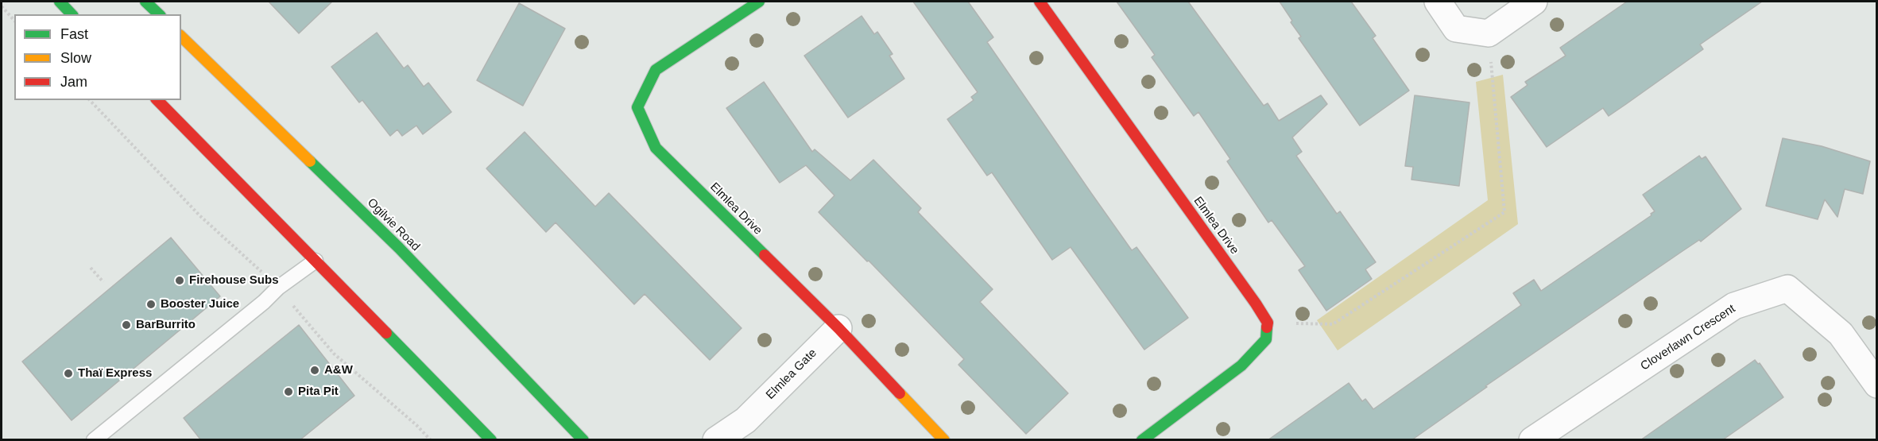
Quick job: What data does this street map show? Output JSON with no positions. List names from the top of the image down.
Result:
{
  "streets": {
    "street": [
      "Elmlea Drive",
      "Ogilvie Road",
      "Cloverlawn Crescent",
      "Elmlea Gate"
    ]
  },
  "crossings": [
    ["Elmlea Drive", "Elmlea Gate"]
  ],
  "places": [
    "Firehouse Subs",
    "Booster Juice",
    "BarBurrito",
    "A&W",
    "Thaï Express",
    "Pita Pit"
  ],
  "legend": ["Fast", "Slow", "Jam"]
}
